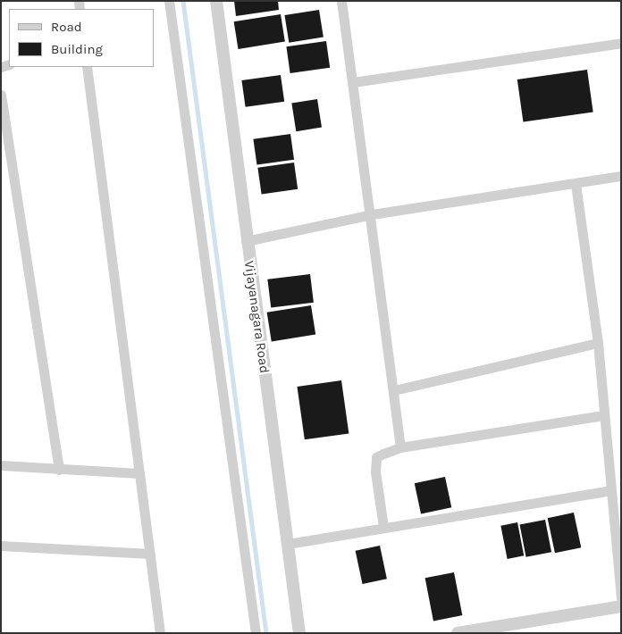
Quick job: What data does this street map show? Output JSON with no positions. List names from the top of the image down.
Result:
{
  "streets": {
    "street": ["Vijayanagara Road"]
  },
  "legend": ["Road", "Building"]
}
